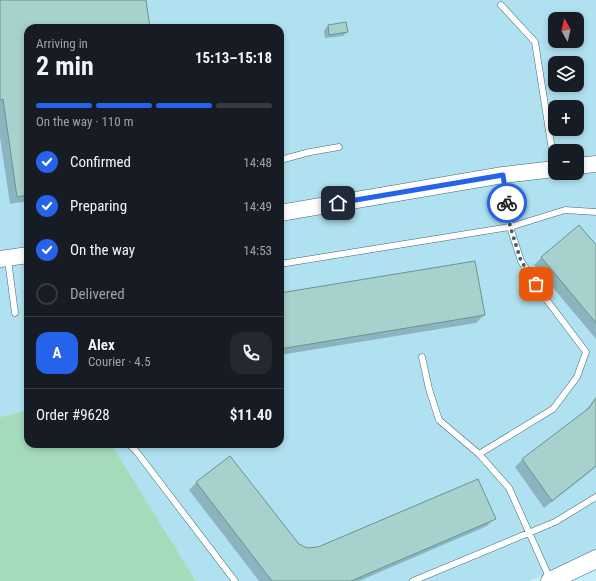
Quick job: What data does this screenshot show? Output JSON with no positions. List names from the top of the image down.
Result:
{
  "north": "top",
  "page": {
    "map_buttons": ["+", "−"],
    "heading": ["2 min", "Arriving in", "15:13–15:18"],
    "panel": [
      "Alex",
      "Courier · 4.5",
      "Order #9628",
      "$11.40"
    ],
    "bar": "On the way · 110 m",
    "list": [
      ["Confirmed", "14:48"],
      ["Preparing", "14:49"],
      ["On the way", "14:53"],
      "Delivered"
    ],
    "round": "A"
  }
}
